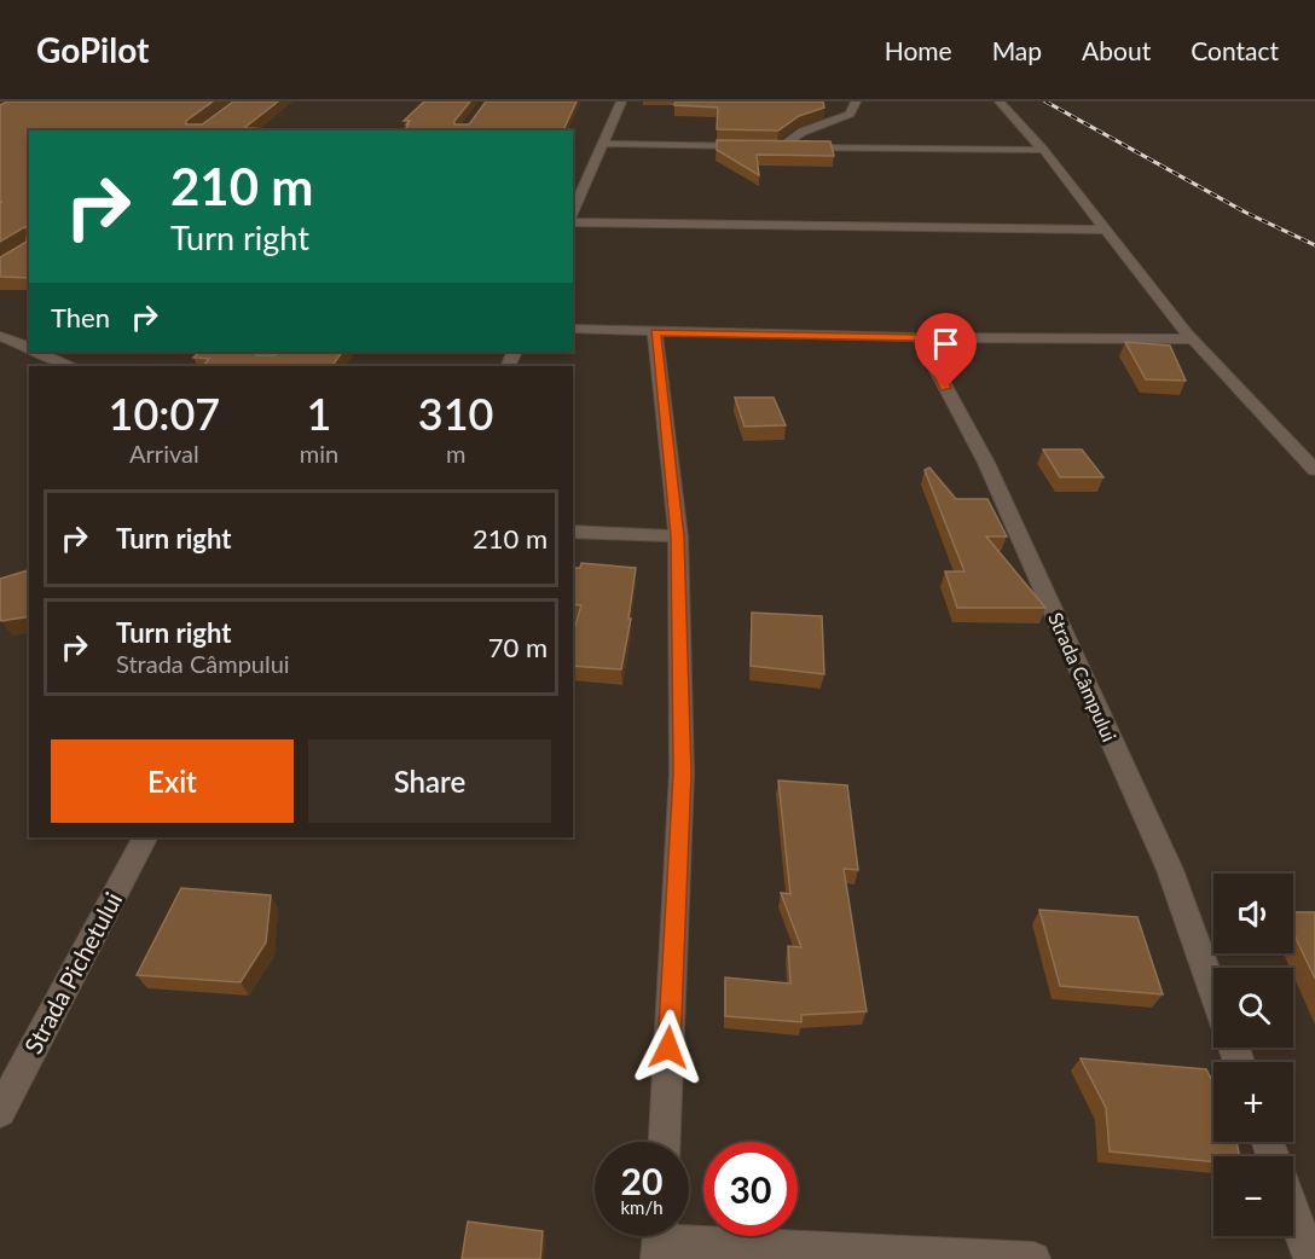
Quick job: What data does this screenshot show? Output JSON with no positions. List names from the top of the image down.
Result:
{
  "streets": {
    "street": ["Strada Câmpului", "Strada Pichetului"]
  },
  "page": {
    "header": "GoPilot",
    "nav": [
      "Home",
      "Map",
      "About",
      "Contact"
    ],
    "turn": ["210 m", "Turn right"],
    "then": "Then",
    "eta": [
      "10:07",
      "Arrival",
      "1",
      "min",
      "310",
      "m"
    ],
    "list": [
      {
        "name": "Turn right",
        "value": "210 m"
      },
      {
        "name": "Turn right",
        "note": "Strada Câmpului",
        "value": "70 m"
      }
    ],
    "buttons": ["Exit", "Share"],
    "map_buttons": ["+", "−"],
    "speed": "20 km/h",
    "limit": "30"
  }
}
